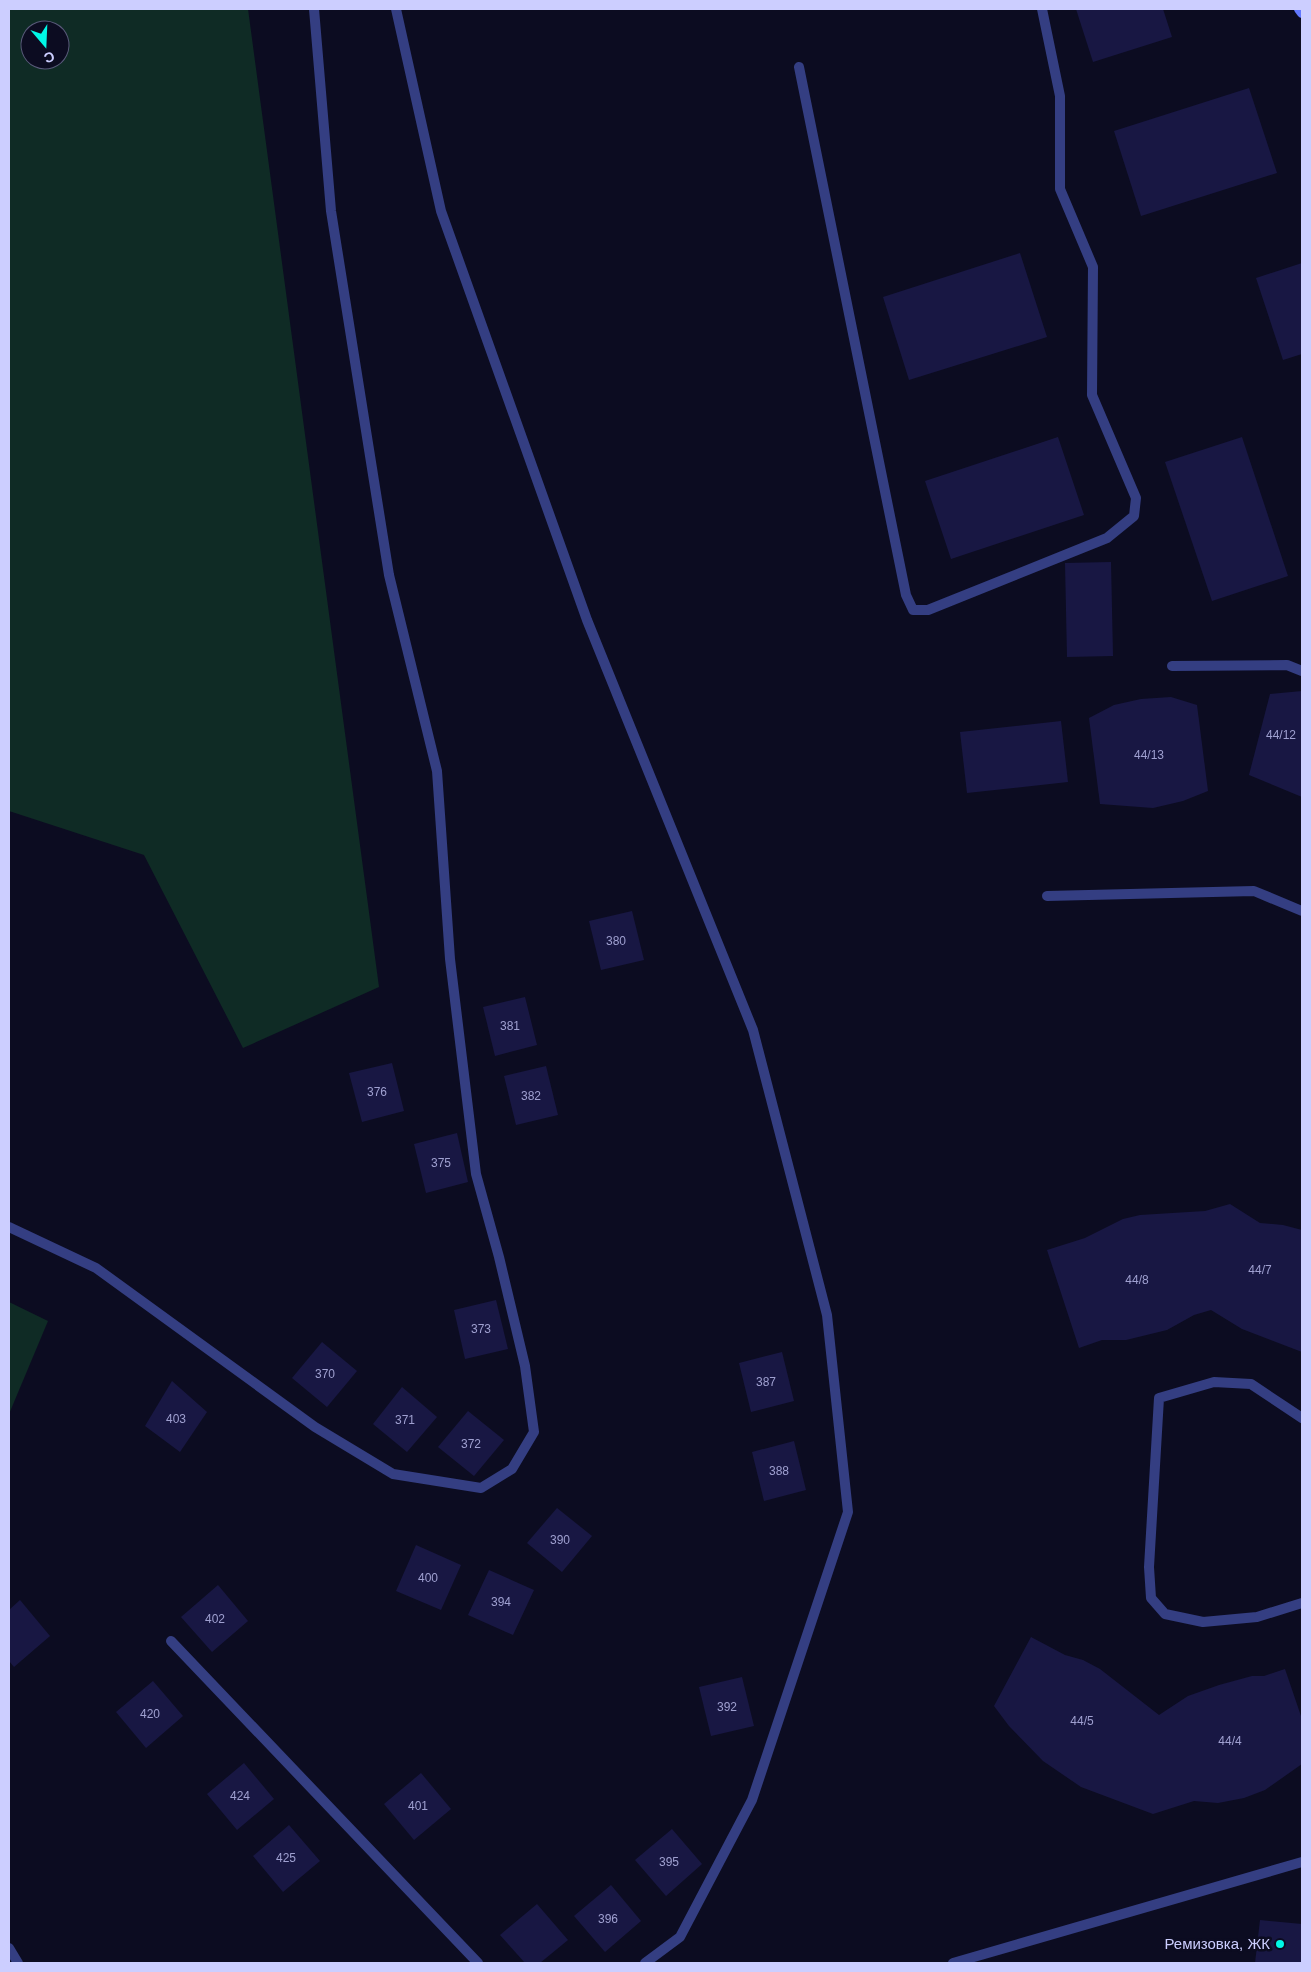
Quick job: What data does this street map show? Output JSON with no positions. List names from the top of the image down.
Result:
{
  "places": ["Ремизовка, ЖК"],
  "house_numbers": [
    "44/12",
    "44/13",
    "380",
    "381",
    "376",
    "382",
    "375",
    "44/7",
    "44/8",
    "373",
    "370",
    "387",
    "403",
    "371",
    "372",
    "388",
    "390",
    "400",
    "394",
    "402",
    "392",
    "420",
    "44/5",
    "44/4",
    "424",
    "401",
    "425",
    "395",
    "396"
  ],
  "north": "bottom"
}
